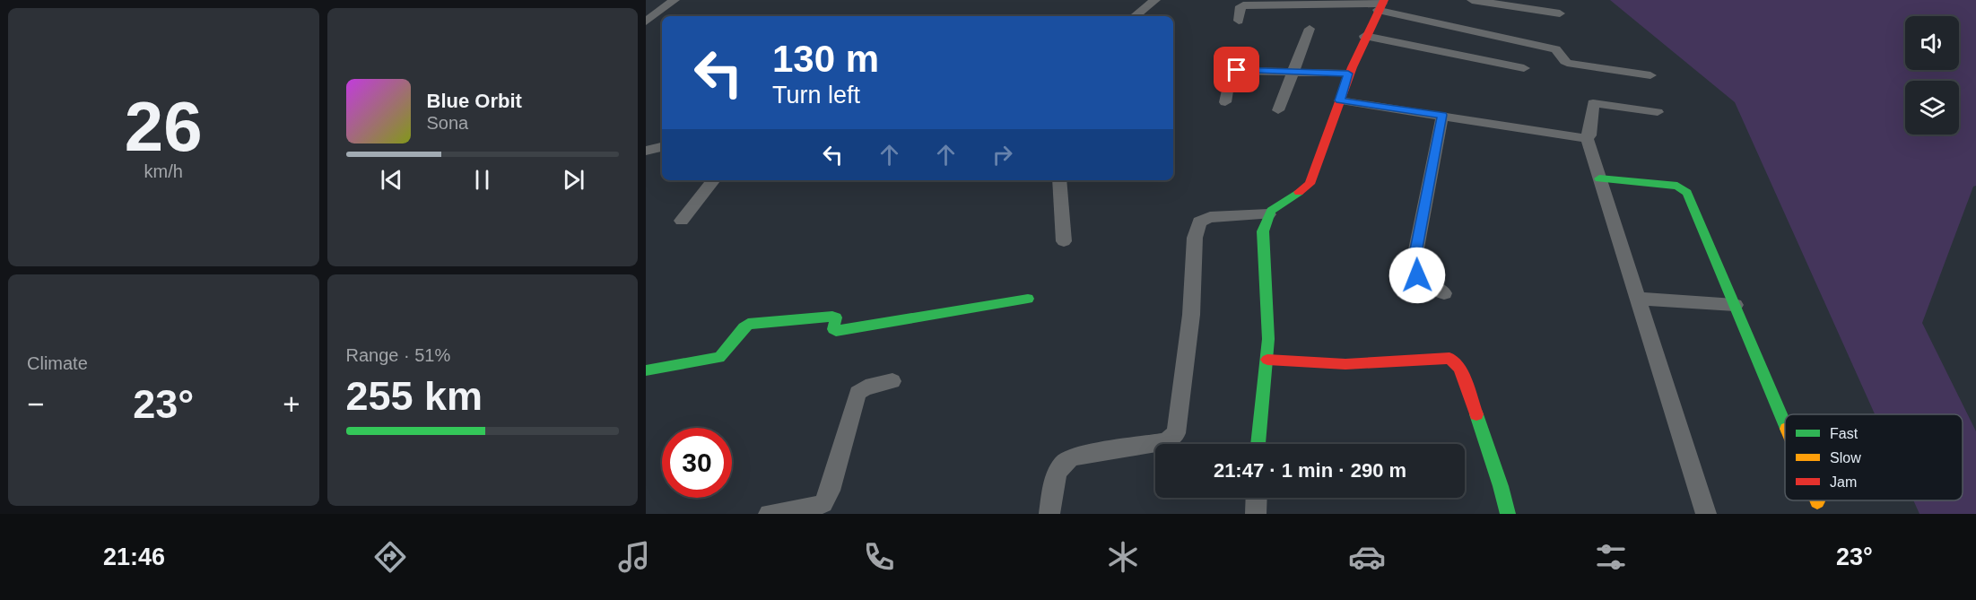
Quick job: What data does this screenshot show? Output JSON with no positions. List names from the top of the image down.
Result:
{
  "legend": ["Fast", "Slow", "Jam"],
  "page": {
    "tile": [
      ["26", "km/h"],
      "Climate",
      ["Range · 51%", "255 km"]
    ],
    "turn": ["130 m", "Turn left"],
    "song": ["Blue Orbit", "Sona"],
    "heat": ["−", "23°", "+"],
    "limit": "30",
    "trip": "21:47 · 1 min · 290 m",
    "tabs": ["21:46", "23°"]
  }
}
